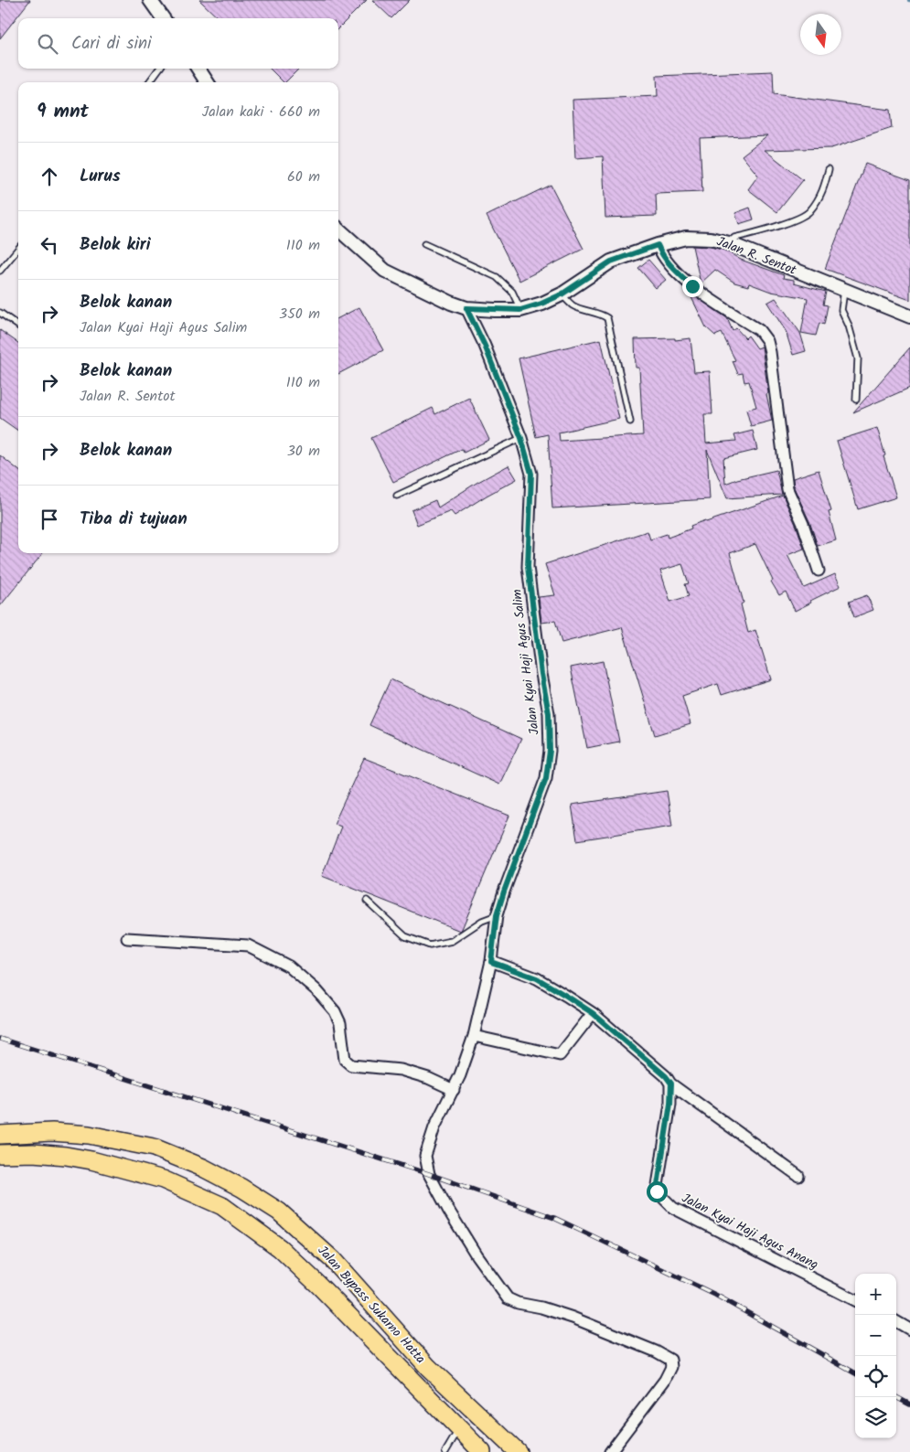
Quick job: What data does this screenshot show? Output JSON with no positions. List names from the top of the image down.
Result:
{
  "streets": {
    "highway": ["Jalan Bypass Sukarno Hatta"],
    "street": ["Jalan R. Sentot", "Jalan Kyai Haji Agus Salim", "Jalan Kyai Haji Agus Anang"]
  },
  "crossings": [
    ["Jalan R. Sentot", "Jalan Kyai Haji Agus Salim"]
  ],
  "north": "bottom",
  "page": {
    "search": "Cari di sini",
    "heading": ["9 mnt", "Jalan kaki · 660 m"],
    "list": [
      ["Lurus", "60 m"],
      ["Belok kiri", "110 m"],
      ["Belok kanan", "Jalan Kyai Haji Agus Salim", "350 m"],
      ["Belok kanan", "Jalan R. Sentot", "110 m"],
      ["Belok kanan", "30 m"],
      "Tiba di tujuan"
    ],
    "map_buttons": ["+", "−"]
  }
}
